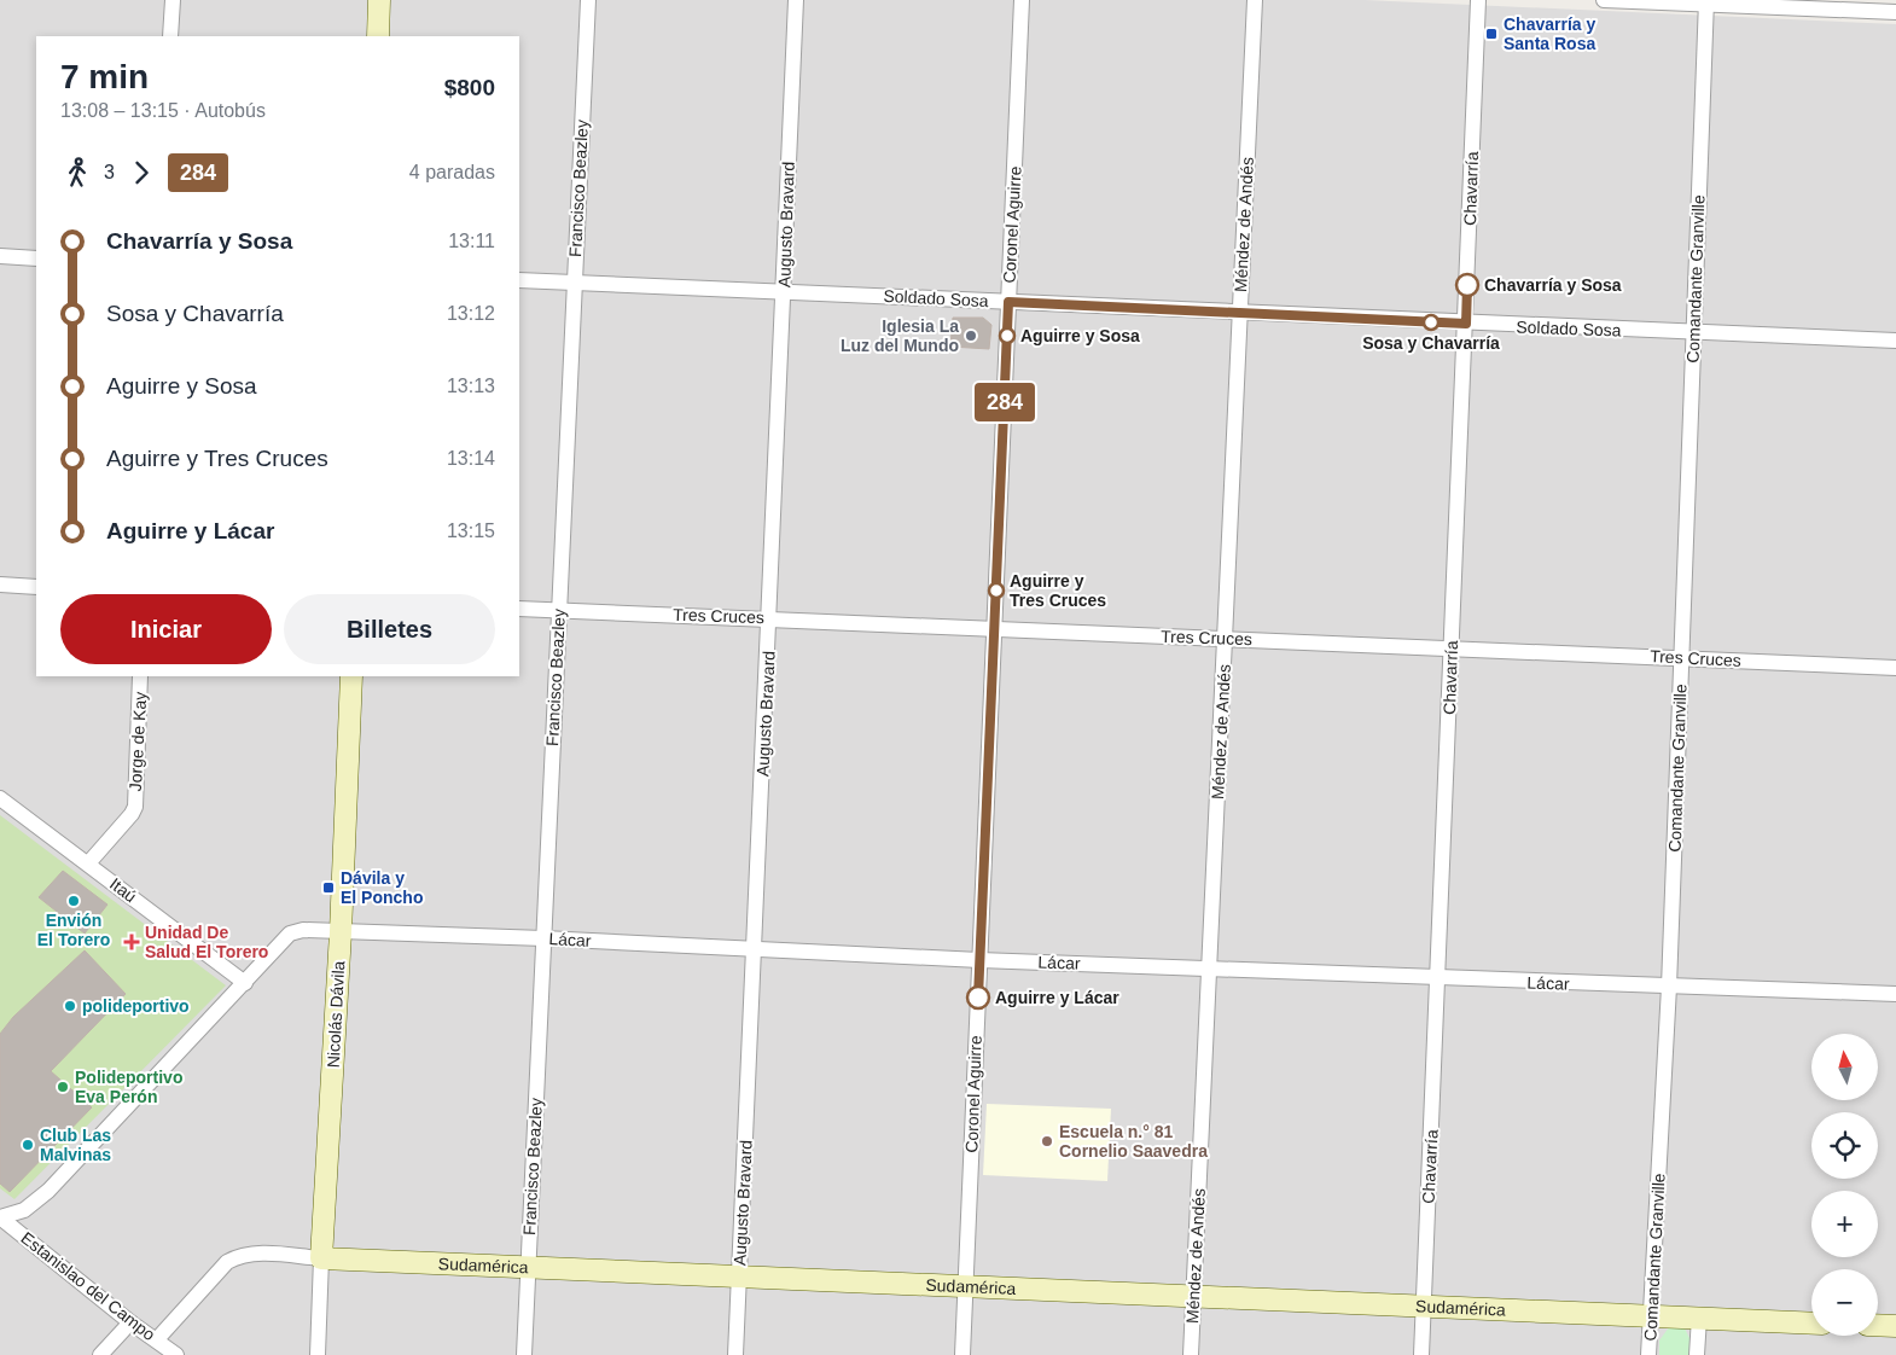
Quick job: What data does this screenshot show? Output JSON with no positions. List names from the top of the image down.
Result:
{
  "streets": {
    "street": [
      "Francisco Beazley",
      "Chavarría",
      "Augusto Bravard",
      "Coronel Aguirre",
      "Méndez de Andés",
      "Comandante Granville",
      "Soldado Sosa",
      "Tres Cruces",
      "Jorge de Kay",
      "Itaú",
      "Lácar",
      "Nicolás Dávila",
      "Sudamérica",
      "Estanislao del Campo"
    ]
  },
  "crossings": [
    ["Francisco Beazley", "Soldado Sosa"],
    ["Francisco Beazley", "Tres Cruces"],
    ["Francisco Beazley", "Lácar"],
    ["Francisco Beazley", "Sudamérica"],
    ["Chavarría", "Soldado Sosa"],
    ["Chavarría", "Tres Cruces"],
    ["Chavarría", "Lácar"],
    ["Chavarría", "Sudamérica"],
    ["Augusto Bravard", "Soldado Sosa"],
    ["Augusto Bravard", "Tres Cruces"],
    ["Augusto Bravard", "Lácar"],
    ["Augusto Bravard", "Sudamérica"],
    ["Coronel Aguirre", "Soldado Sosa"],
    ["Coronel Aguirre", "Tres Cruces"],
    ["Coronel Aguirre", "Lácar"],
    ["Coronel Aguirre", "Sudamérica"],
    ["Méndez de Andés", "Soldado Sosa"],
    ["Méndez de Andés", "Tres Cruces"],
    ["Méndez de Andés", "Lácar"],
    ["Méndez de Andés", "Sudamérica"],
    ["Comandante Granville", "Soldado Sosa"],
    ["Comandante Granville", "Tres Cruces"],
    ["Comandante Granville", "Lácar"],
    ["Comandante Granville", "Sudamérica"],
    ["Jorge de Kay", "Itaú"],
    ["Itaú", "Lácar"],
    ["Lácar", "Nicolás Dávila"],
    ["Lácar", "Estanislao del Campo"],
    ["Nicolás Dávila", "Sudamérica"],
    ["Sudamérica", "Estanislao del Campo"]
  ],
  "places": {
    "transit": ["Chavarría y Santa Rosa", "Dávila y El Poncho"],
    "other": [
      "Chavarría y Sosa",
      "Sosa y Chavarría",
      "Iglesia La Luz del Mundo",
      "Aguirre y Sosa",
      "Aguirre y Tres Cruces",
      "Envión El Torero",
      "Aguirre y Lácar",
      "polideportivo",
      "Polideportivo Eva Perón",
      "Escuela n.° 81 Cornelio Saavedra",
      "Club Las Malvinas"
    ],
    "health": ["Unidad De Salud El Torero"]
  },
  "lines": ["bus line 284"],
  "north": "top",
  "page": {
    "on_map": "284",
    "heading": ["7 min", "13:08 – 13:15 · Autobús", "$800"],
    "legs": ["3", "284", "4 paradas"],
    "list": [
      {
        "name": "Chavarría y Sosa",
        "value": "13:11"
      },
      {
        "name": "Sosa y Chavarría",
        "value": "13:12"
      },
      {
        "name": "Aguirre y Sosa",
        "value": "13:13"
      },
      {
        "name": "Aguirre y Tres Cruces",
        "value": "13:14"
      },
      {
        "name": "Aguirre y Lácar",
        "value": "13:15"
      }
    ],
    "buttons": ["Iniciar", "Billetes"],
    "map_buttons": ["+", "−"]
  }
}
